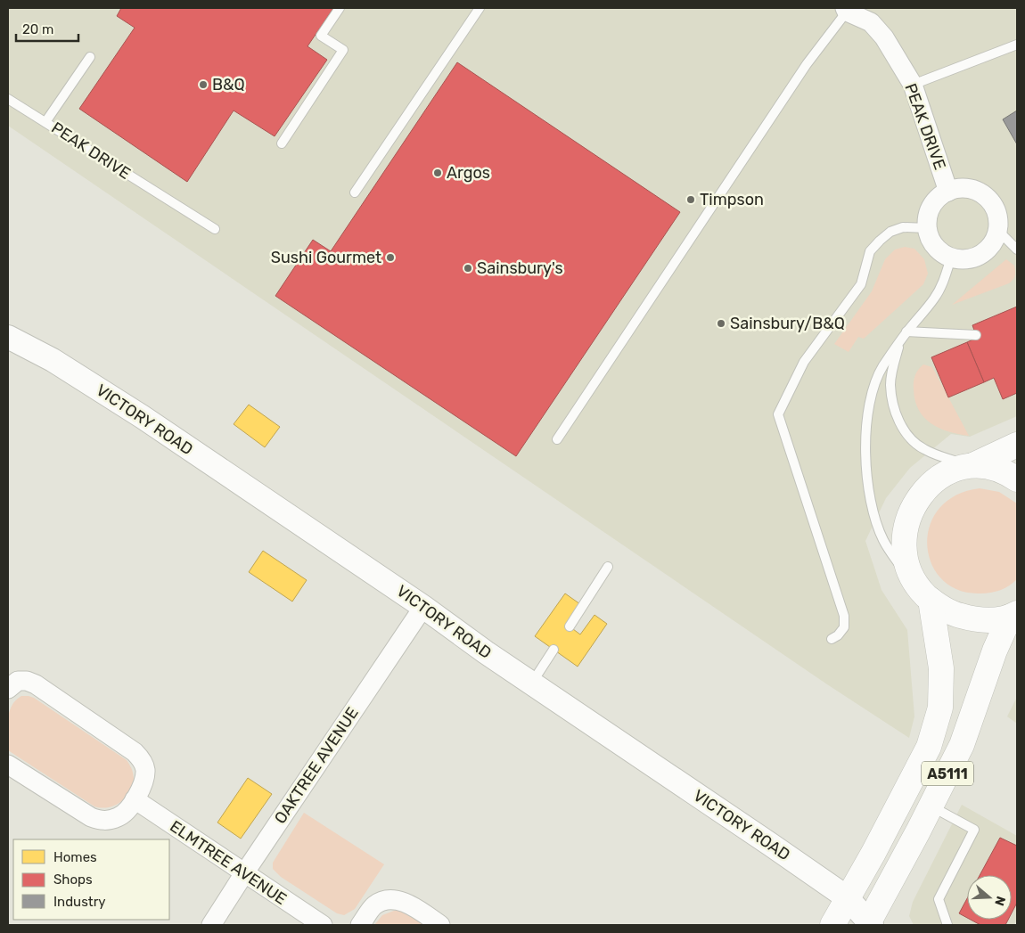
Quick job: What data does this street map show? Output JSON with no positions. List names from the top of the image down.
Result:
{
  "streets": {
    "highway": ["A5111"],
    "street": [
      "PEAK DRIVE",
      "VICTORY ROAD",
      "OAKTREE AVENUE",
      "ELMTREE AVENUE"
    ]
  },
  "crossings": [
    ["VICTORY ROAD", "OAKTREE AVENUE"],
    ["VICTORY ROAD", "A5111"],
    ["OAKTREE AVENUE", "ELMTREE AVENUE"]
  ],
  "places": [
    "B&Q",
    "Argos",
    "Timpson",
    "Sushi Gourmet",
    "Sainsbury's",
    "Sainsbury/B&Q"
  ],
  "legend": ["Homes", "Shops", "Industry"],
  "scale_bar": "20 m",
  "north": "right"
}
